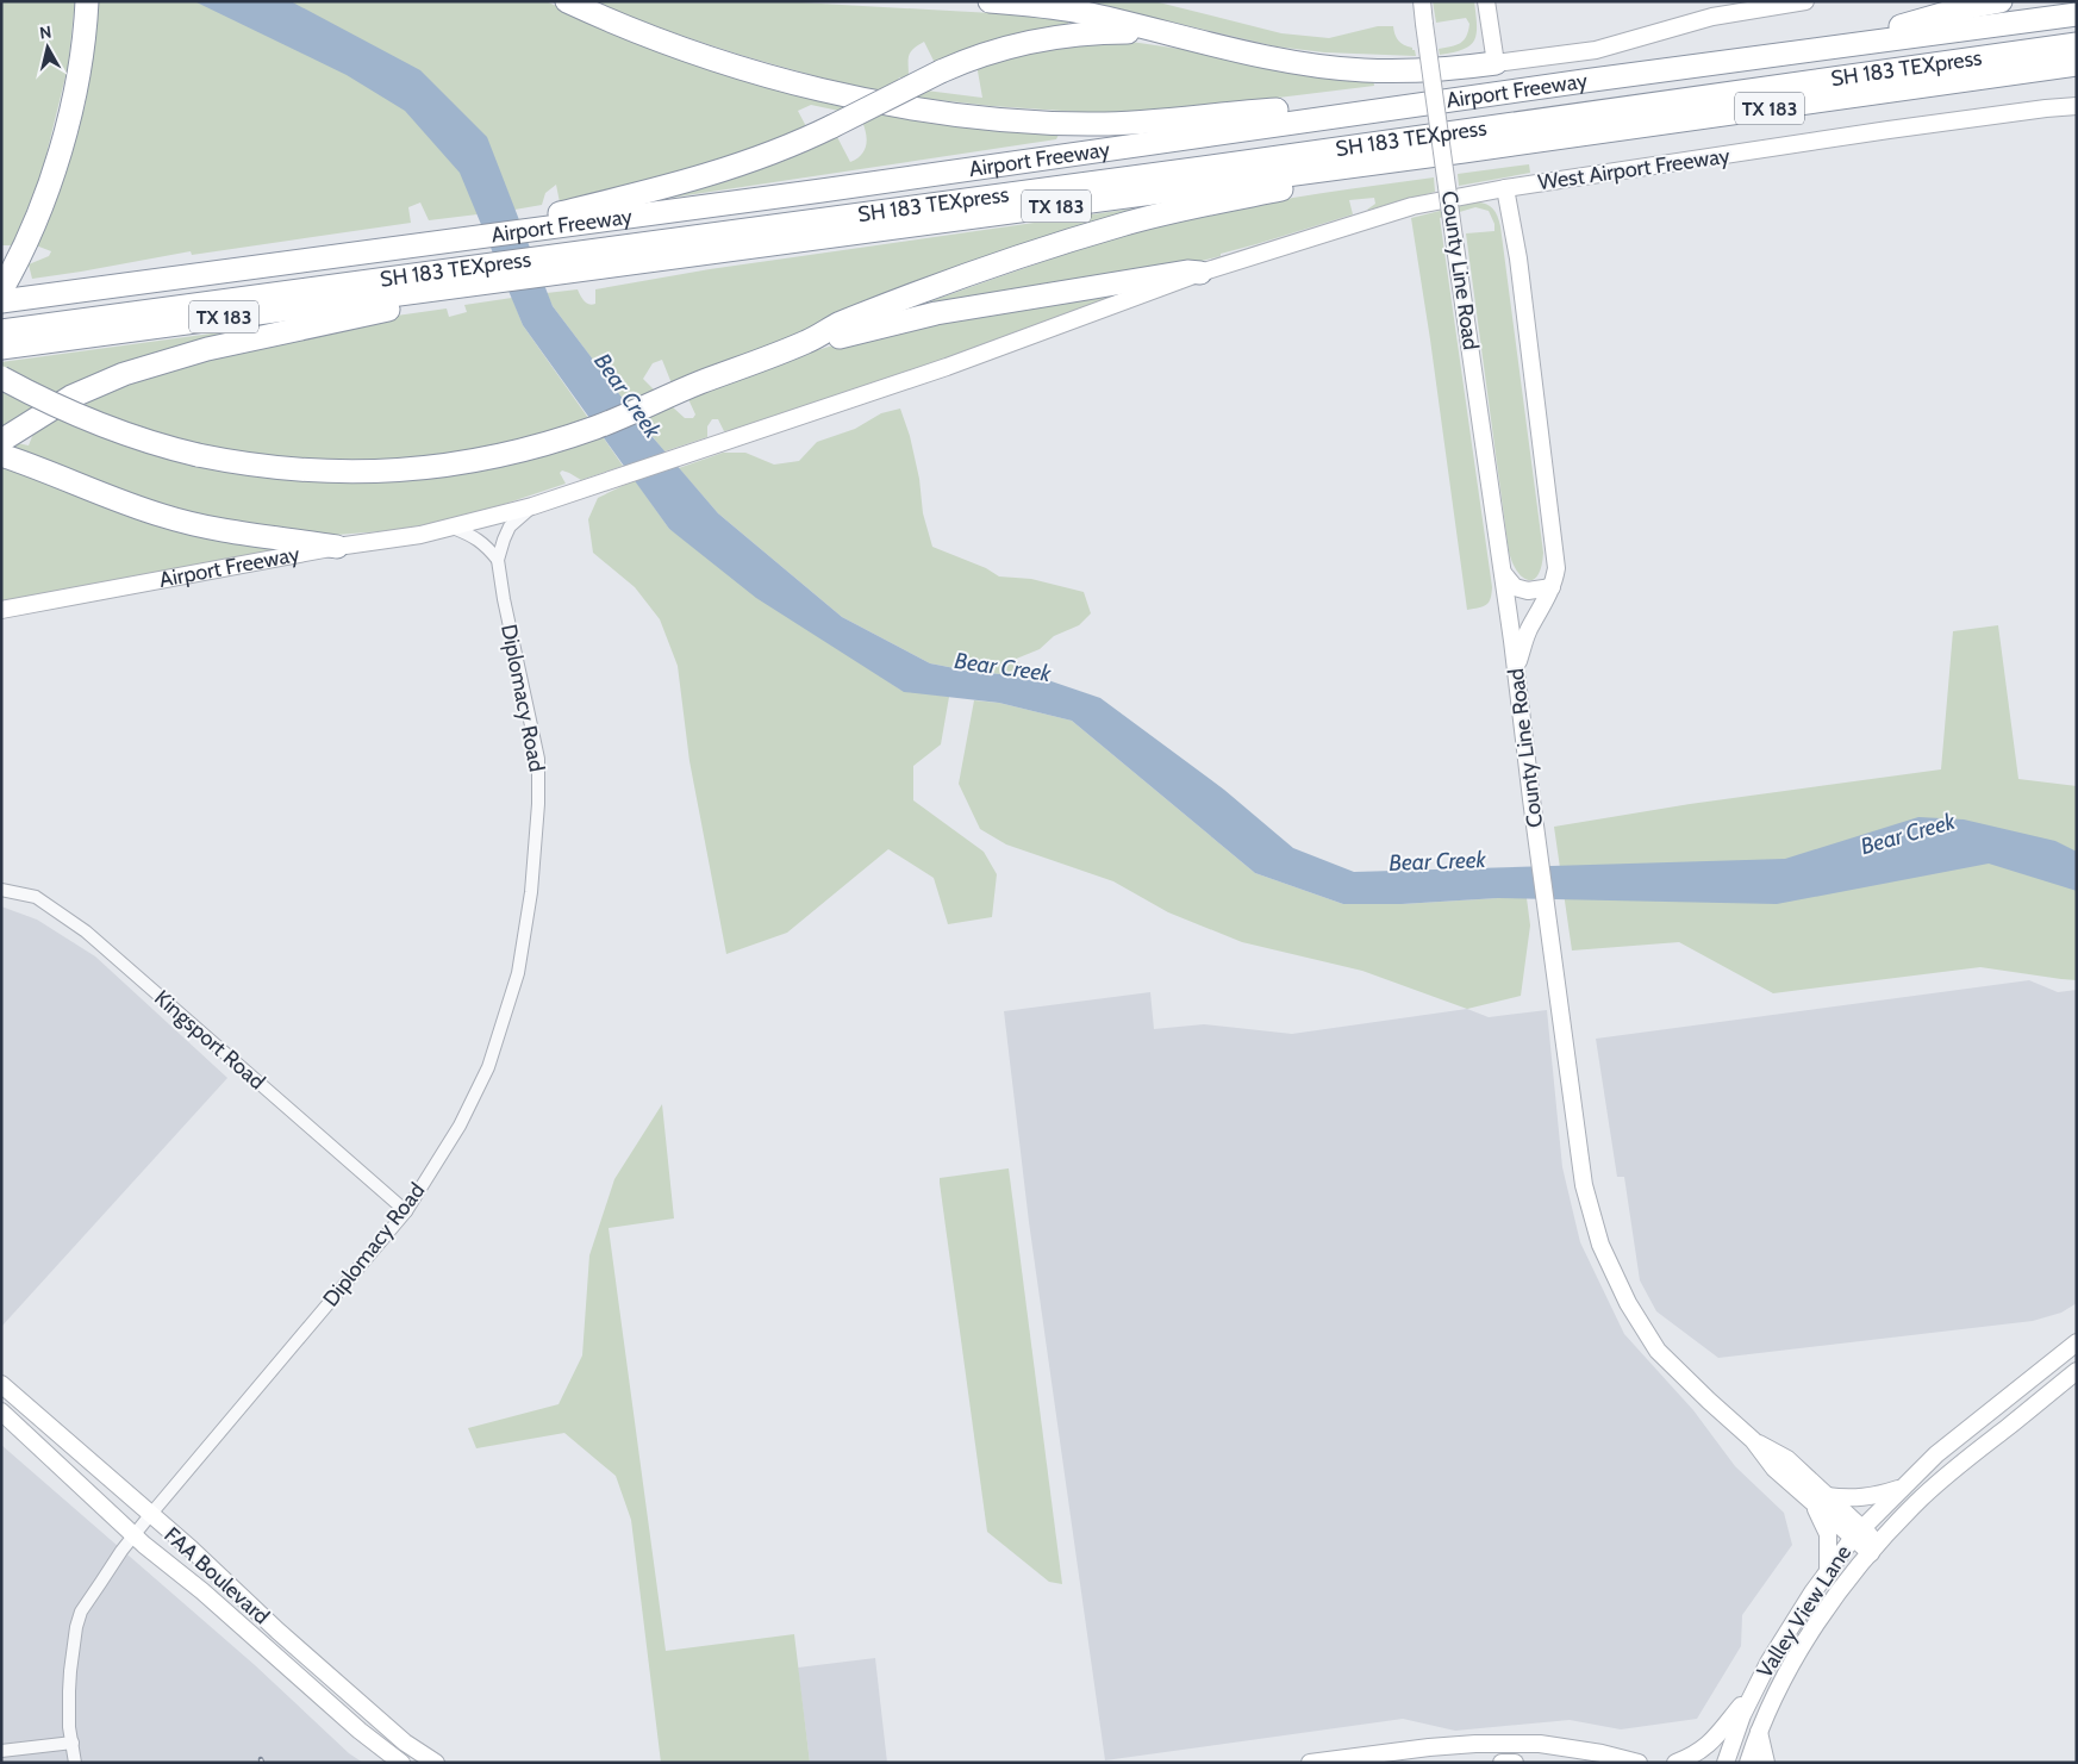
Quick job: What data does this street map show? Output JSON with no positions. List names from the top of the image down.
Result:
{
  "streets": {
    "highway": ["SH 183 TEXpress", "Airport Freeway", "TX 183"],
    "main road": [
      "West Airport Freeway",
      "County Line Road",
      "FAA Boulevard",
      "Valley View Lane"
    ],
    "street": ["Diplomacy Road", "Kingsport Road"]
  },
  "crossings": [
    ["SH 183 TEXpress", "Airport Freeway"],
    ["Airport Freeway", "West Airport Freeway"],
    ["Airport Freeway", "Diplomacy Road"],
    ["County Line Road", "Valley View Lane"],
    ["Diplomacy Road", "Kingsport Road"],
    ["Diplomacy Road", "FAA Boulevard"]
  ],
  "water": ["Bear Creek"],
  "north": "top"
}
